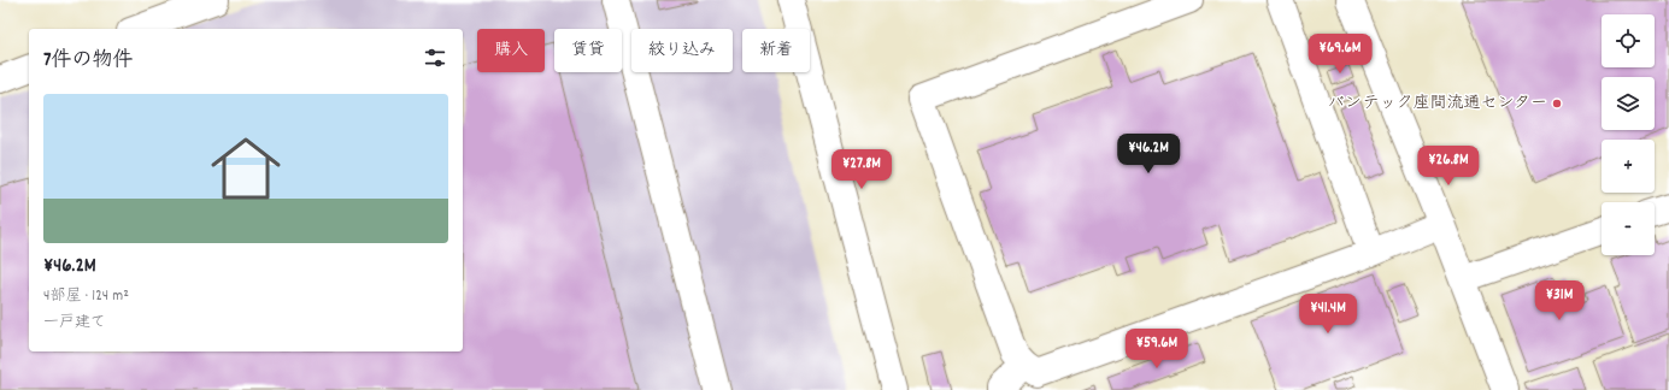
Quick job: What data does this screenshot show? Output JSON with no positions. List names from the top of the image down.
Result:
{
  "places": ["バンテック座間流通センター"],
  "page": {
    "map_buttons": ["+", "−"],
    "chip": [
      "購入",
      "賃貸",
      "絞り込み",
      "新着"
    ],
    "heading": "7件の物件",
    "price": [
      "¥69.6M",
      "¥46.2M",
      "¥26.8M",
      "¥27.8M",
      "¥31M",
      "¥41.4M",
      "¥59.6M"
    ],
    "list": [
      {
        "name": "¥46.2M",
        "note": "4部屋 · 124 m² · 一戸建て"
      }
    ]
  }
}
